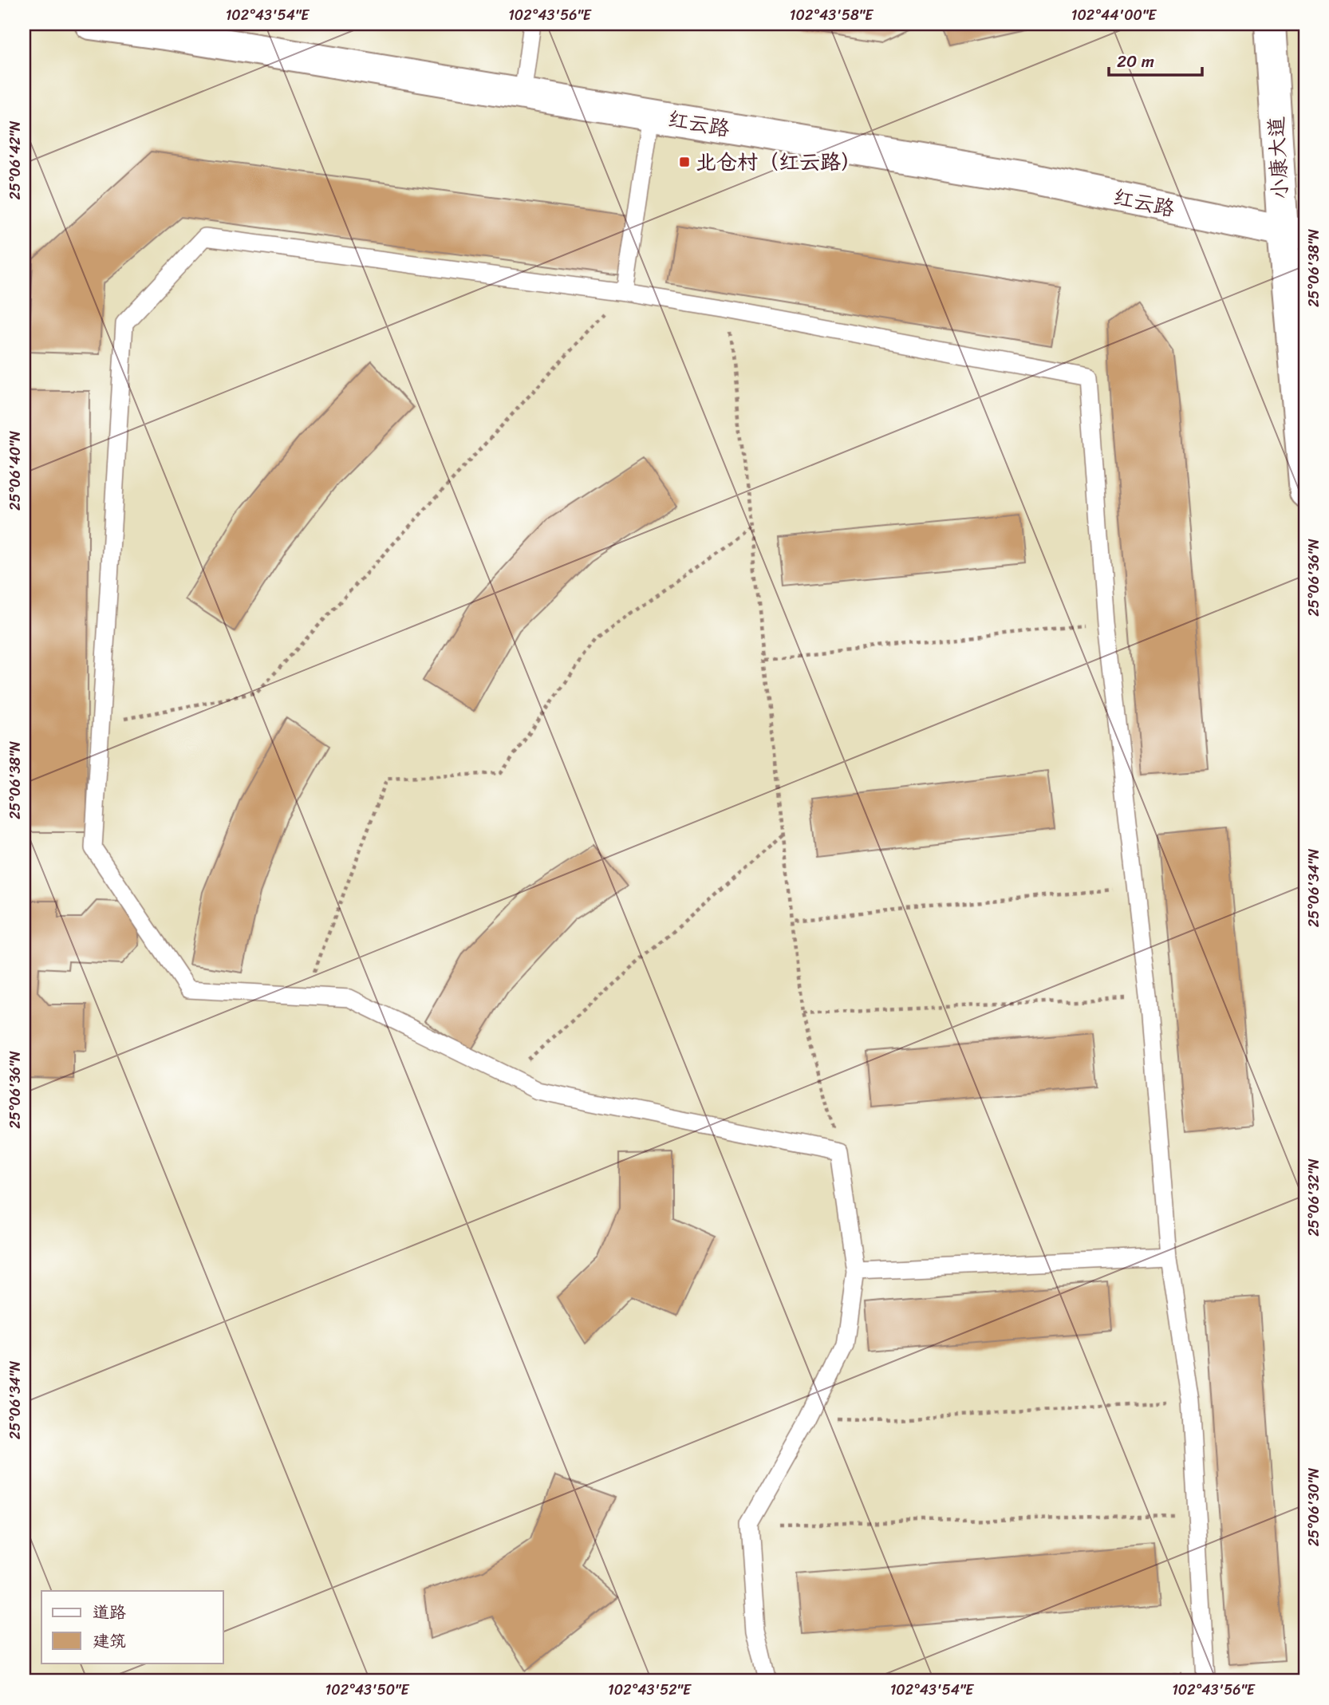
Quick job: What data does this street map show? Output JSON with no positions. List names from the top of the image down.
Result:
{
  "streets": {
    "street": ["红云路", "小康大道"]
  },
  "crossings": [
    ["红云路", "小康大道"]
  ],
  "places": {
    "transit": ["北仓村（红云路）"]
  },
  "legend": ["道路", "建筑"],
  "scale_bar": "20 m",
  "coordinates": [
    "102°43'54\"E",
    "102°43'56\"E",
    "102°43'58\"E",
    "102°44'00\"E",
    "25°06'42\"N",
    "25°06'38\"N",
    "25°06'40\"N",
    "25°06'36\"N",
    "25°06'34\"N",
    "25°06'32\"N",
    "25°06'30\"N",
    "102°43'50\"E",
    "102°43'52\"E"
  ]
}
